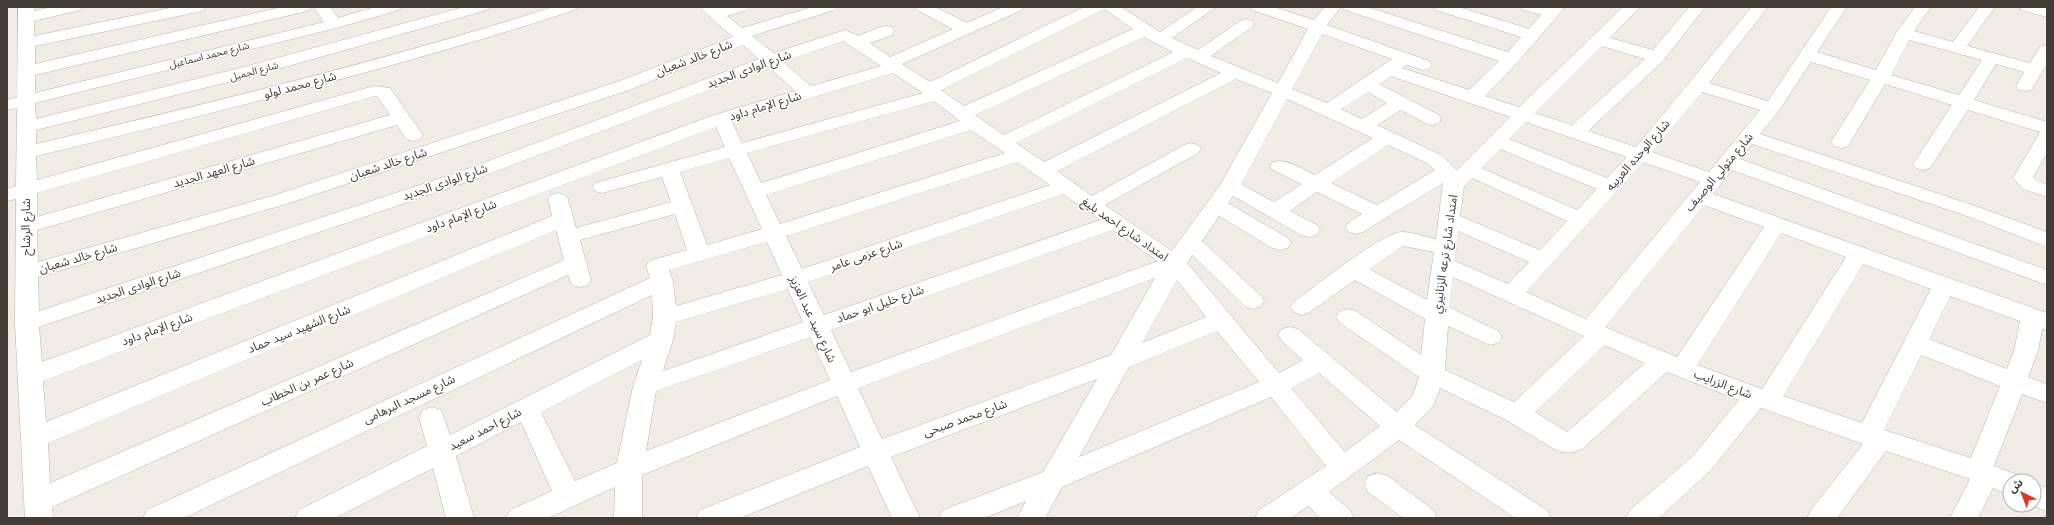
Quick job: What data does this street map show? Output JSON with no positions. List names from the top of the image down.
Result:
{
  "streets": {
    "street": [
      "شارع محمد اسماعيل",
      "شارع خالد شعبان",
      "شارع الوادى الجديد",
      "شارع الجميل",
      "شارع محمد لولو",
      "شارع الإمام داود",
      "شارع الوحده العربيه",
      "شارع العهد الجديد",
      "شارع متولي الوصيف",
      "شارع الرشاح",
      "امتداد شارع احمد بليغ",
      "امتداد شارع ترعه الزنانيري",
      "شارع عزمى عامر",
      "شارع خليل ابو حماد",
      "شارع سيد عبد العزيز",
      "شارع الشهيد سيد حماد",
      "شارع عمر بن الخطاب",
      "شارع الزرايب",
      "شارع مسجد البرهامى",
      "شارع محمد صبحى",
      "شارع احمد سعيد"
    ]
  },
  "crossings": [
    ["شارع محمد اسماعيل", "شارع الرشاح"],
    ["شارع خالد شعبان", "شارع الرشاح"],
    ["شارع الوادى الجديد", "شارع الرشاح"],
    ["شارع الوادى الجديد", "امتداد شارع احمد بليغ"],
    ["شارع الجميل", "شارع الرشاح"],
    ["شارع محمد لولو", "شارع الرشاح"],
    ["شارع الإمام داود", "شارع الرشاح"],
    ["شارع الإمام داود", "امتداد شارع احمد بليغ"],
    ["شارع الإمام داود", "شارع سيد عبد العزيز"],
    ["شارع الوحده العربيه", "شارع الزرايب"],
    ["شارع العهد الجديد", "شارع الرشاح"],
    ["شارع متولي الوصيف", "شارع الزرايب"],
    ["شارع الرشاح", "شارع الشهيد سيد حماد"],
    ["شارع الرشاح", "شارع عمر بن الخطاب"],
    ["امتداد شارع احمد بليغ", "امتداد شارع ترعه الزنانيري"],
    ["امتداد شارع احمد بليغ", "شارع عزمى عامر"],
    ["امتداد شارع احمد بليغ", "شارع خليل ابو حماد"],
    ["امتداد شارع احمد بليغ", "شارع مسجد البرهامى"],
    ["امتداد شارع احمد بليغ", "شارع محمد صبحى"],
    ["امتداد شارع ترعه الزنانيري", "شارع الزرايب"],
    ["شارع عزمى عامر", "شارع سيد عبد العزيز"],
    ["شارع عزمى عامر", "شارع احمد سعيد"],
    ["شارع خليل ابو حماد", "شارع سيد عبد العزيز"],
    ["شارع سيد عبد العزيز", "شارع مسجد البرهامى"],
    ["شارع سيد عبد العزيز", "شارع محمد صبحى"],
    ["شارع الشهيد سيد حماد", "شارع عمر بن الخطاب"]
  ],
  "north": "top left"
}
